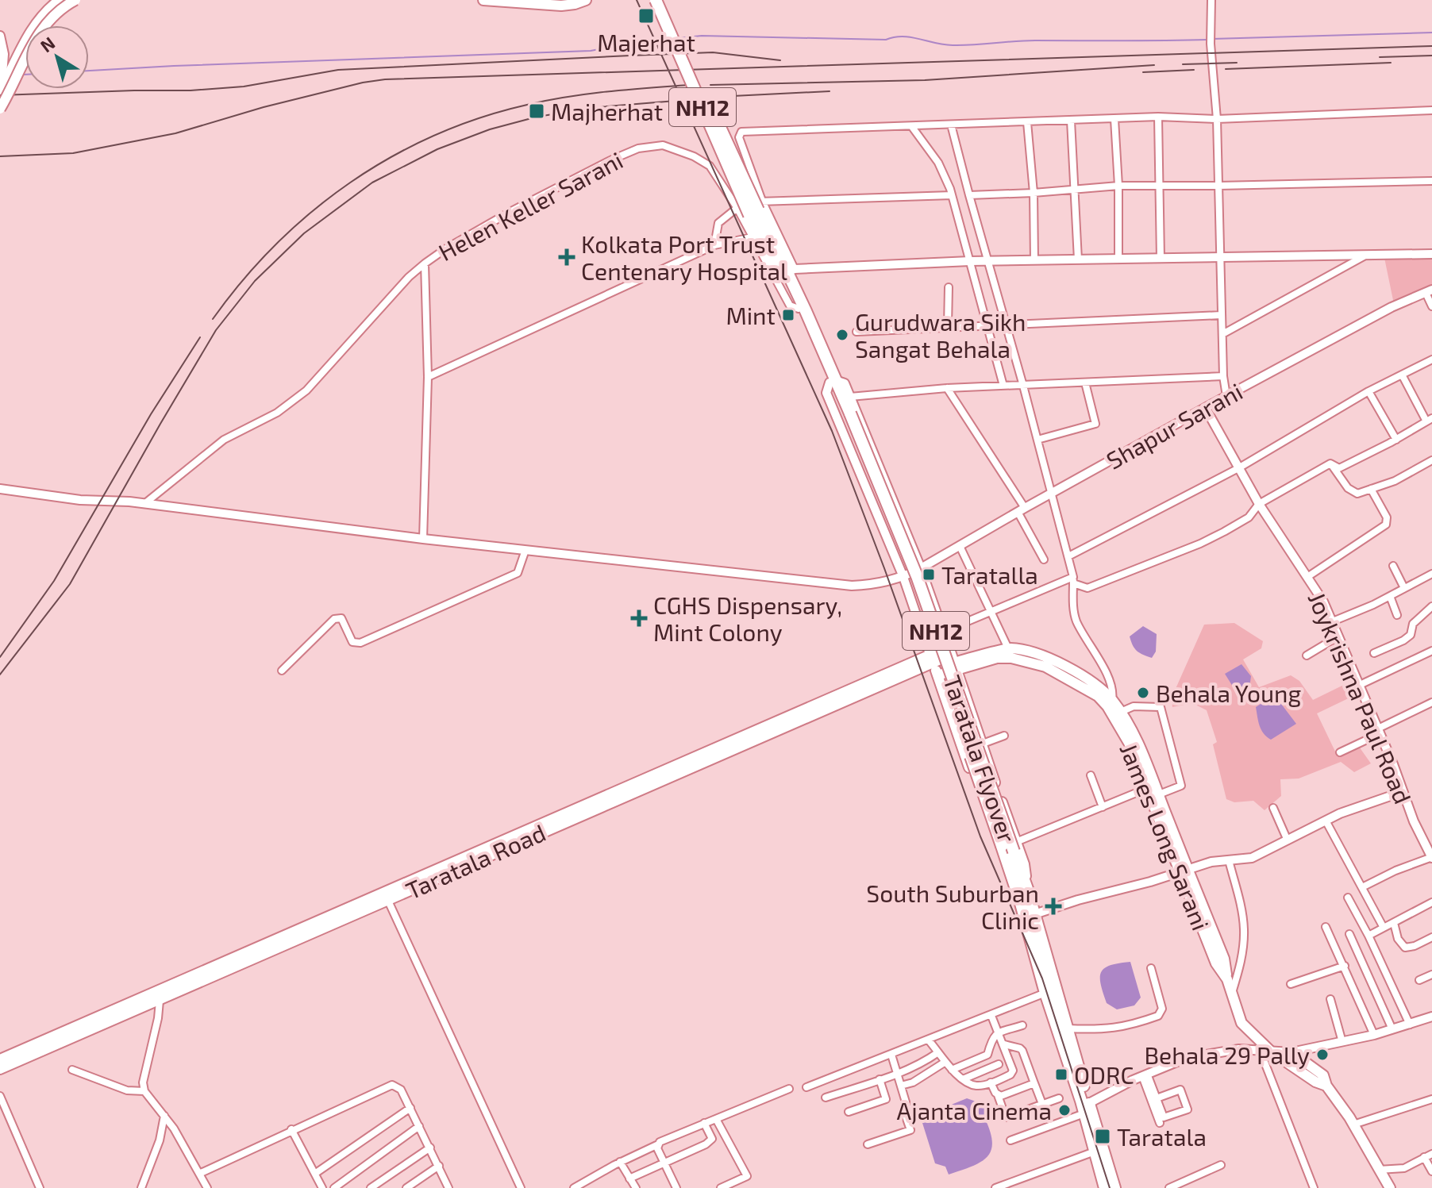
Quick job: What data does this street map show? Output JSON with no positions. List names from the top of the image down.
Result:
{
  "streets": {
    "highway": ["NH12", "Taratala Flyover"],
    "main road": ["James Long Sarani", "Taratala Road"],
    "street": ["Helen Keller Sarani", "Shapur Sarani", "Joykrishna Paul Road"]
  },
  "crossings": [
    ["NH12", "Helen Keller Sarani"],
    ["NH12", "Taratala Flyover"],
    ["Helen Keller Sarani", "Shapur Sarani"],
    ["Shapur Sarani", "Joykrishna Paul Road"]
  ],
  "places": {
    "transit": [
      "Majerhat",
      "Majherhat",
      "Mint",
      "Taratalla",
      "ODRC",
      "Taratala"
    ],
    "health": ["Kolkata Port Trust Centenary Hospital", "CGHS Dispensary, Mint Colony", "South Suburban Clinic"],
    "other": [
      "Gurudwara Sikh Sangat Behala",
      "Behala Young",
      "Behala 29 Pally",
      "Ajanta Cinema"
    ]
  },
  "north": "top left"
}
